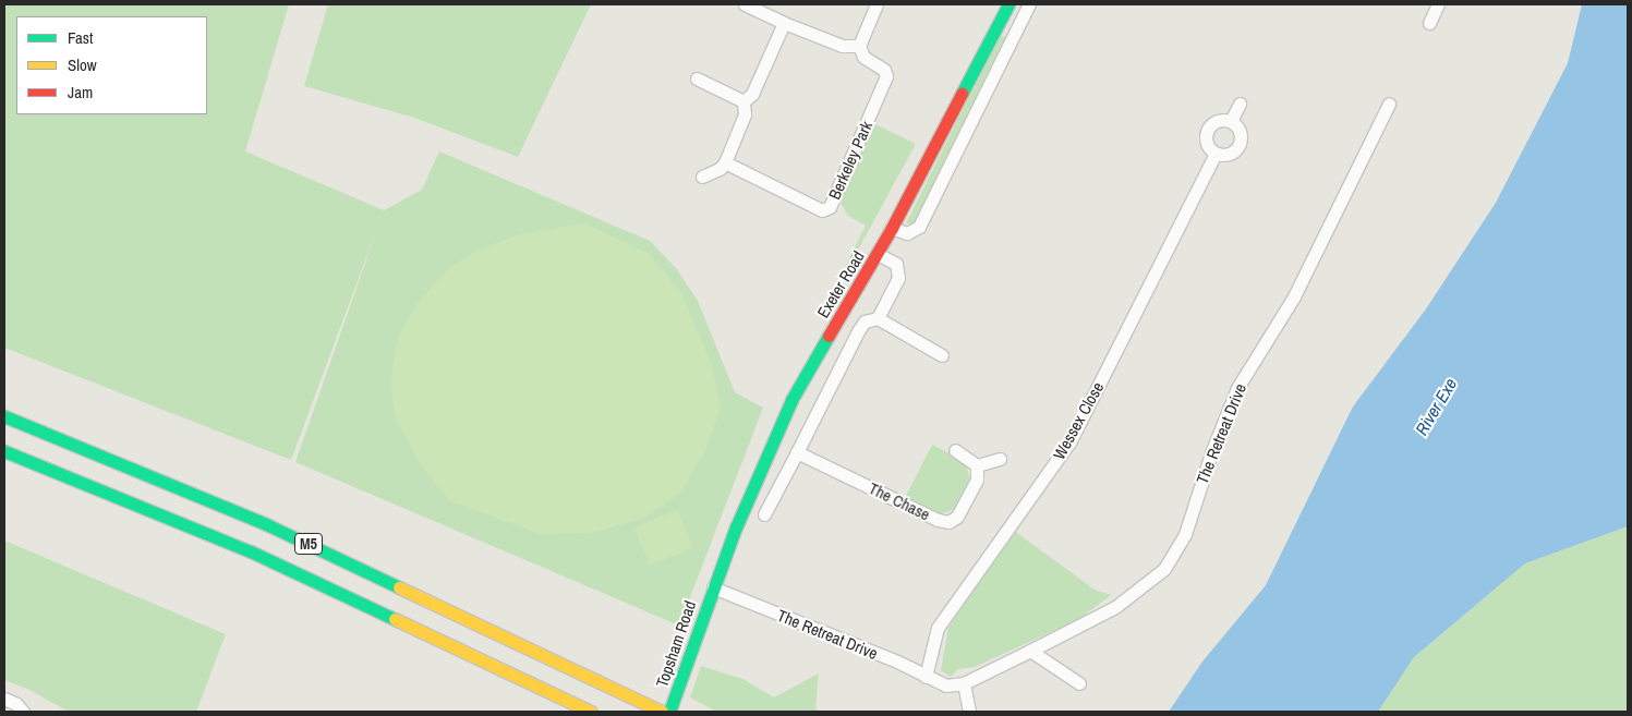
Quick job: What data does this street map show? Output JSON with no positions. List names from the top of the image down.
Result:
{
  "streets": {
    "main road": ["Exeter Road", "M5", "Topsham Road"],
    "street": [
      "Berkeley Park",
      "Wessex Close",
      "The Retreat Drive",
      "The Chase"
    ]
  },
  "crossings": [
    ["Exeter Road", "The Retreat Drive"],
    ["Exeter Road", "Topsham Road"],
    ["Wessex Close", "The Retreat Drive"],
    ["The Retreat Drive", "Topsham Road"]
  ],
  "water": ["River Exe"],
  "legend": ["Fast", "Slow", "Jam"]
}
